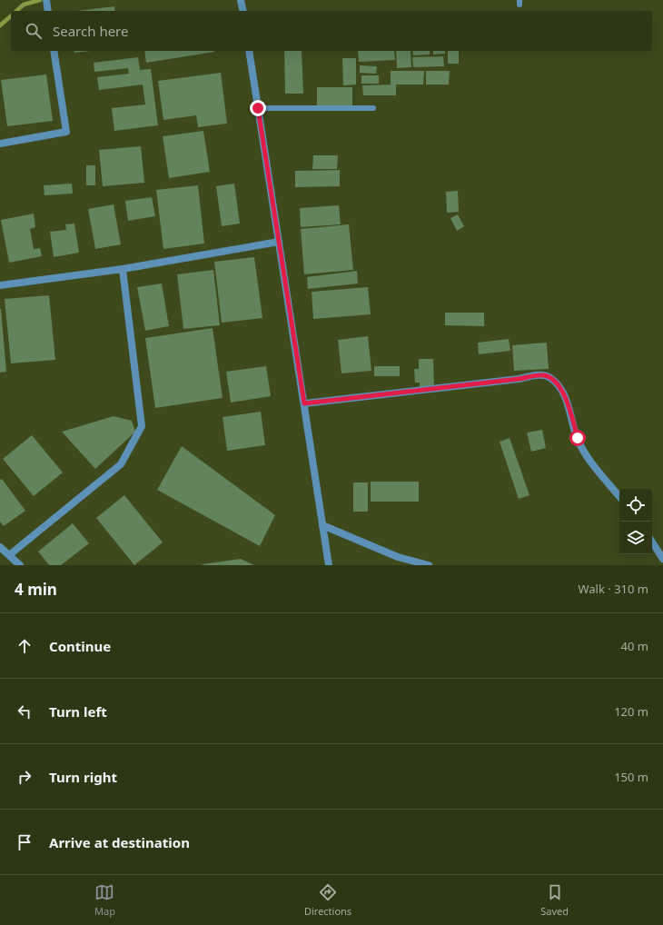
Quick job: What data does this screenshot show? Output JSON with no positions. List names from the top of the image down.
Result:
{
  "page": {
    "search": "Search here",
    "heading": ["4 min", "Walk · 310 m"],
    "list": [
      ["Continue", "40 m"],
      ["Turn left", "120 m"],
      ["Turn right", "150 m"],
      "Arrive at destination"
    ],
    "nav": ["Map", "Directions", "Saved"]
  }
}
